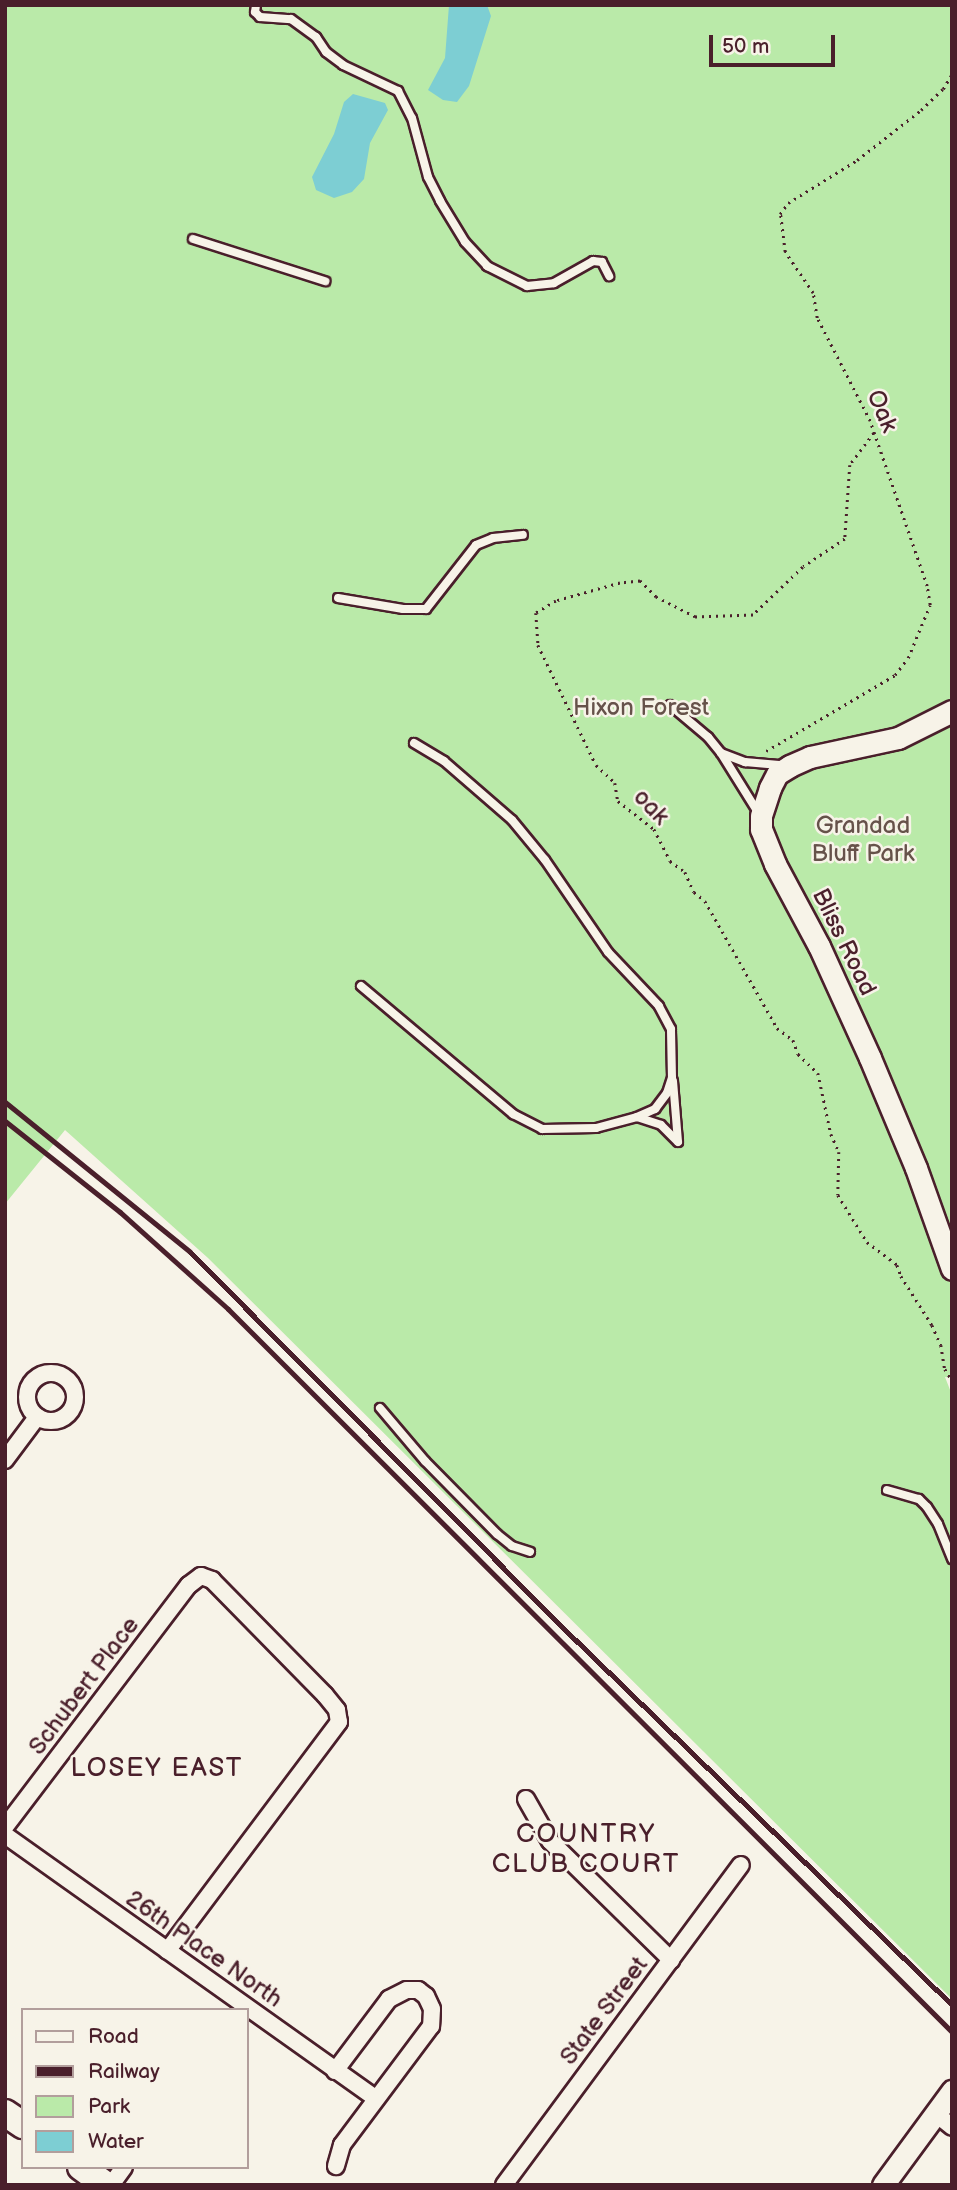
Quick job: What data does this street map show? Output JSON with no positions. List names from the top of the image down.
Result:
{
  "streets": {
    "street": [
      "Bliss Road",
      "Schubert Place",
      "26th Place North",
      "State Street"
    ],
    "path": ["Oak", "oak"]
  },
  "crossings": [
    ["Oak", "oak"],
    ["Schubert Place", "26th Place North"]
  ],
  "districts": ["LOSEY EAST", "COUNTRY CLUB COURT"],
  "parks": ["Hixon Forest", "Grandad Bluff Park"],
  "legend": [
    "Road",
    "Railway",
    "Park",
    "Water"
  ],
  "scale_bar": "50 m"
}
